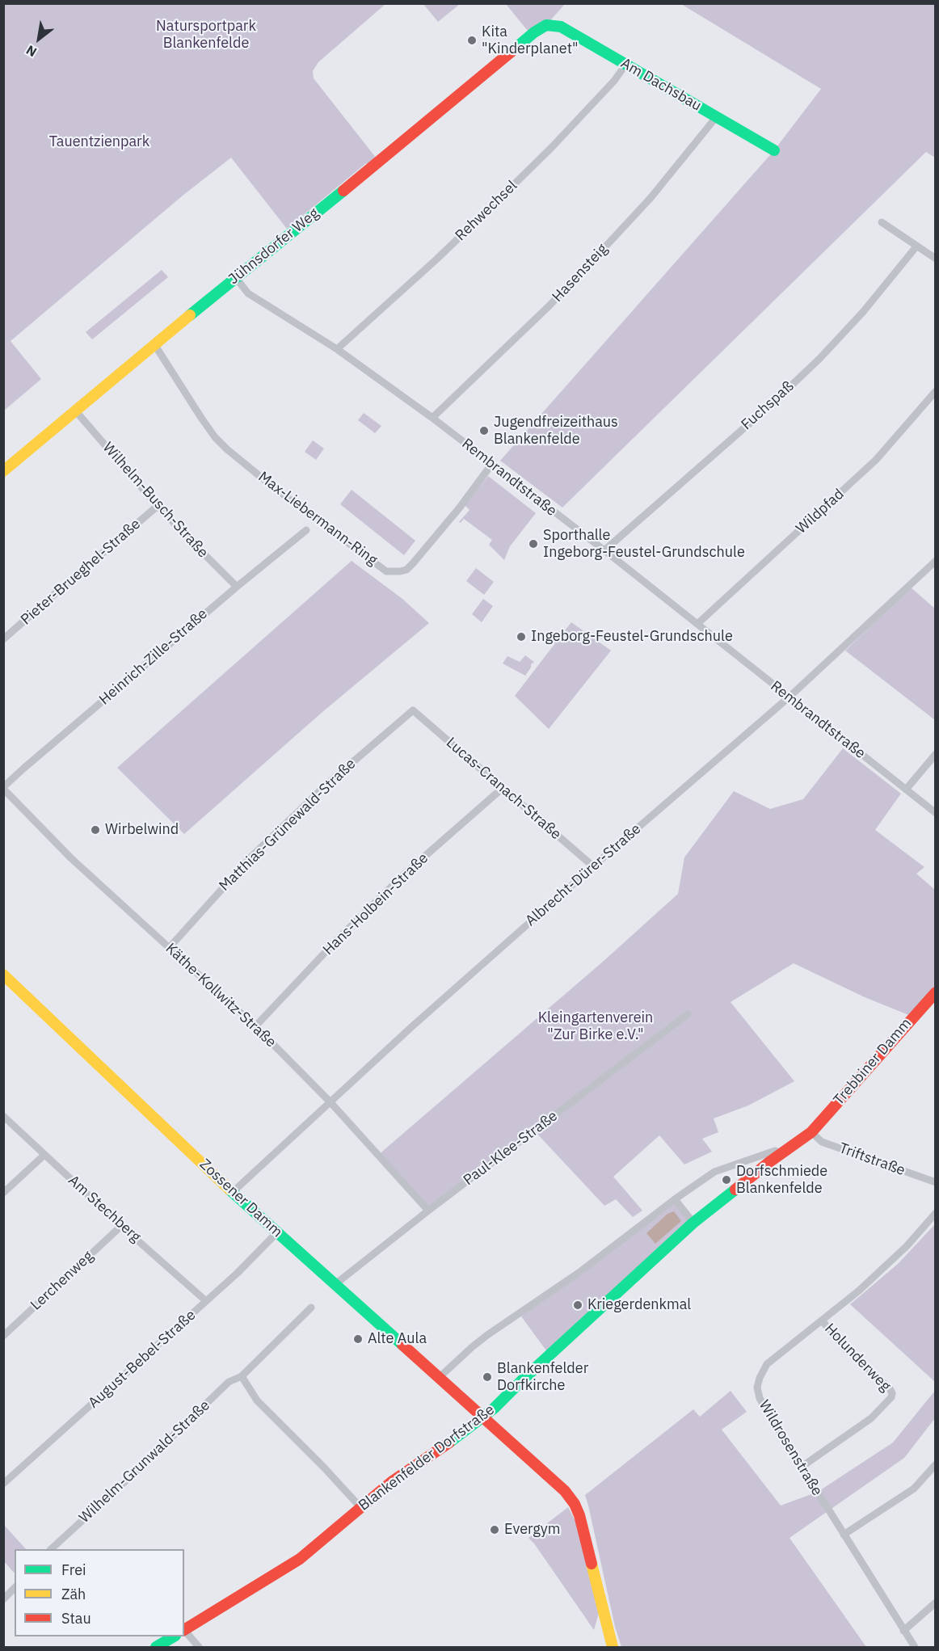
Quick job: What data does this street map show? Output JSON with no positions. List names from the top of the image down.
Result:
{
  "streets": {
    "main road": [
      "Am Dachsbau",
      "Jühnsdorfer Weg",
      "Trebbiner Damm",
      "Zossener Damm",
      "Blankenfelder Dorfstraße"
    ],
    "street": [
      "Rehwechsel",
      "Hasensteig",
      "Fuchspaß",
      "Rembrandtstraße",
      "Wilhelm-Busch-Straße",
      "Wildpfad",
      "Max-Liebermann-Ring",
      "Pieter-Brueghel-Straße",
      "Heinrich-Zille-Straße",
      "Lucas-Cranach-Straße",
      "Matthias-Grünewald-Straße",
      "Albrecht-Dürer-Straße",
      "Hans-Holbein-Straße",
      "Käthe-Kollwitz-Straße",
      "Paul-Klee-Straße",
      "Triftstraße",
      "Am Stechberg",
      "Lerchenweg",
      "Holunderweg",
      "August-Bebel-Straße",
      "Wildrosenstraße",
      "Wilhelm-Grunwald-Straße"
    ]
  },
  "crossings": [
    ["Am Dachsbau", "Rehwechsel"],
    ["Am Dachsbau", "Jühnsdorfer Weg"],
    ["Am Dachsbau", "Hasensteig"],
    ["Rehwechsel", "Rembrandtstraße"],
    ["Jühnsdorfer Weg", "Rembrandtstraße"],
    ["Jühnsdorfer Weg", "Wilhelm-Busch-Straße"],
    ["Jühnsdorfer Weg", "Max-Liebermann-Ring"],
    ["Hasensteig", "Rembrandtstraße"],
    ["Fuchspaß", "Rembrandtstraße"],
    ["Rembrandtstraße", "Wildpfad"],
    ["Rembrandtstraße", "Max-Liebermann-Ring"],
    ["Rembrandtstraße", "Albrecht-Dürer-Straße"],
    ["Wilhelm-Busch-Straße", "Pieter-Brueghel-Straße"],
    ["Wilhelm-Busch-Straße", "Heinrich-Zille-Straße"],
    ["Heinrich-Zille-Straße", "Käthe-Kollwitz-Straße"],
    ["Lucas-Cranach-Straße", "Matthias-Grünewald-Straße"],
    ["Lucas-Cranach-Straße", "Albrecht-Dürer-Straße"],
    ["Lucas-Cranach-Straße", "Hans-Holbein-Straße"],
    ["Matthias-Grünewald-Straße", "Käthe-Kollwitz-Straße"],
    ["Albrecht-Dürer-Straße", "Käthe-Kollwitz-Straße"],
    ["Albrecht-Dürer-Straße", "Zossener Damm"],
    ["Hans-Holbein-Straße", "Käthe-Kollwitz-Straße"],
    ["Käthe-Kollwitz-Straße", "Paul-Klee-Straße"],
    ["Trebbiner Damm", "Triftstraße"],
    ["Trebbiner Damm", "Blankenfelder Dorfstraße"],
    ["Paul-Klee-Straße", "Zossener Damm"],
    ["Triftstraße", "Blankenfelder Dorfstraße"],
    ["Zossener Damm", "August-Bebel-Straße"],
    ["Zossener Damm", "Blankenfelder Dorfstraße"],
    ["Am Stechberg", "Lerchenweg"],
    ["Am Stechberg", "August-Bebel-Straße"],
    ["Holunderweg", "Wildrosenstraße"]
  ],
  "parks": ["Natursportpark Blankenfelde", "Tauentzienpark", "Kleingartenverein \"Zur Birke e.V.\""],
  "places": [
    "Kita \"Kinderplanet\"",
    "Jugendfreizeithaus Blankenfelde",
    "Sporthalle Ingeborg-Feustel-Grundschule",
    "Ingeborg-Feustel-Grundschule",
    "Wirbelwind",
    "Dorfschmiede Blankenfelde",
    "Kriegerdenkmal",
    "Alte Aula",
    "Blankenfelder Dorfkirche",
    "Evergym"
  ],
  "legend": ["Frei", "Zäh", "Stau"],
  "north": "bottom left"
}
